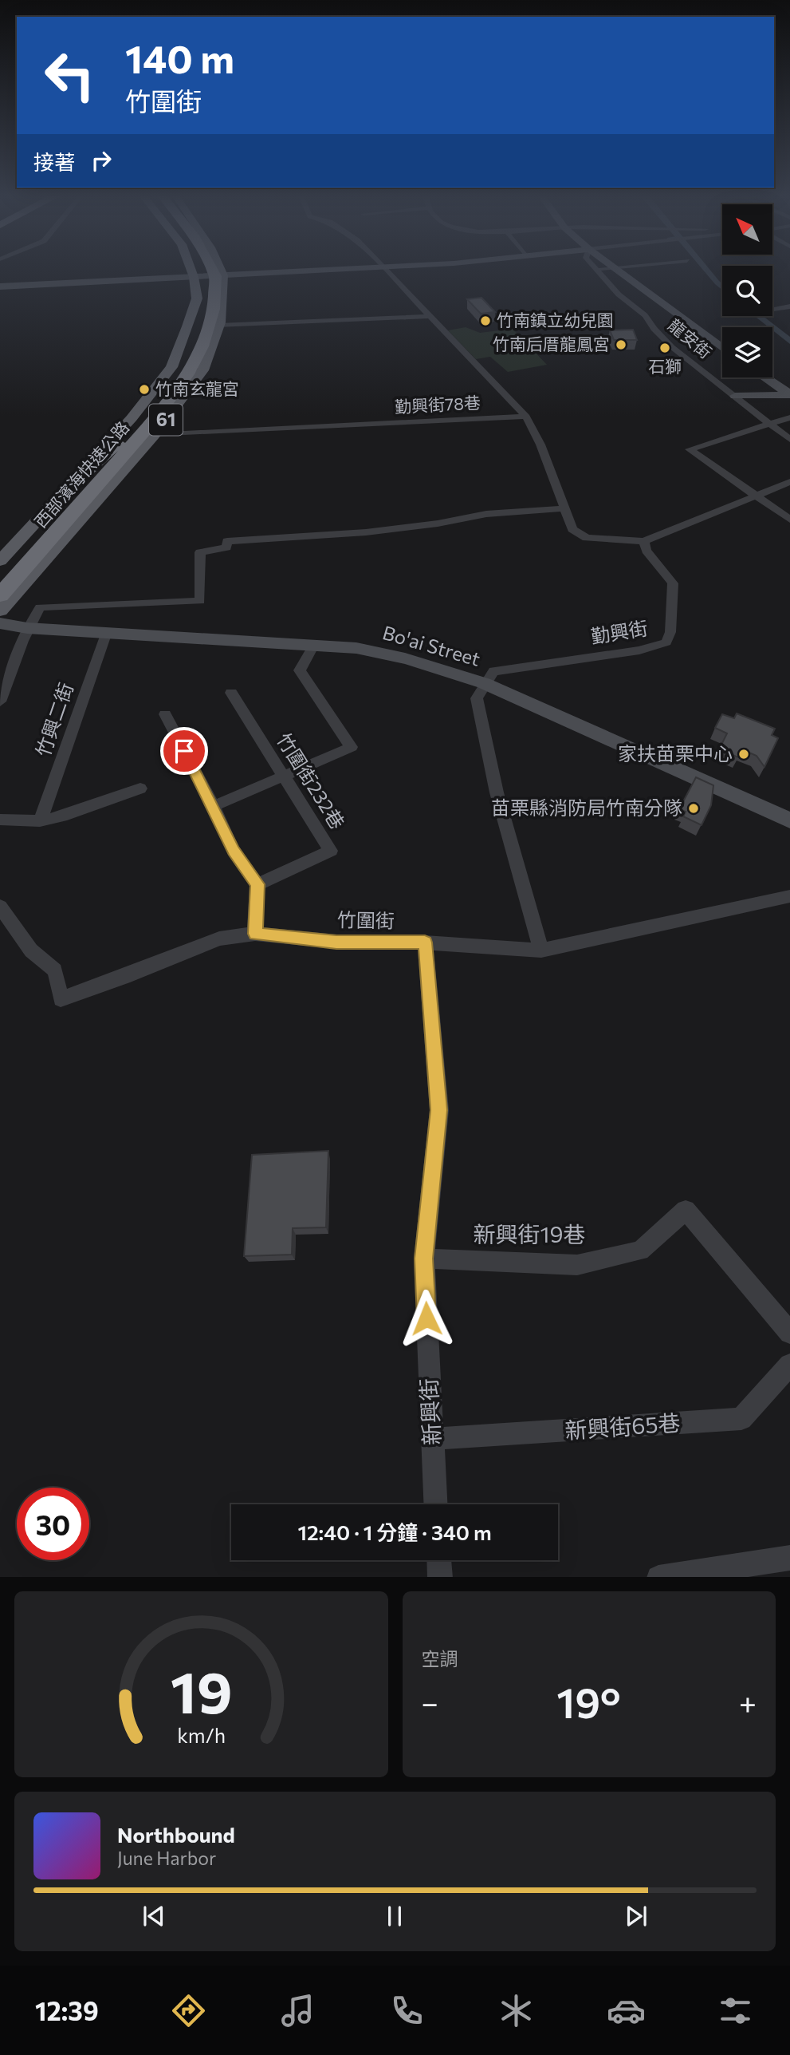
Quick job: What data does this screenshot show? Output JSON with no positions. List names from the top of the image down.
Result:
{
  "streets": {
    "highway": ["61", "西部濱海快速公路"],
    "street": [
      "龍安街",
      "勤興街78巷",
      "勤興街",
      "Bo'ai Street",
      "竹興二街",
      "竹圍街232巷",
      "竹圍街",
      "新興街19巷",
      "新興街",
      "新興街65巷"
    ]
  },
  "crossings": [
    ["勤興街78巷", "61"],
    ["61", "西部濱海快速公路"],
    ["勤興街", "Bo'ai Street"],
    ["Bo'ai Street", "竹興二街"],
    ["竹圍街", "新興街"],
    ["新興街19巷", "新興街"],
    ["新興街", "新興街65巷"]
  ],
  "places": [
    "竹南鎮立幼兒園",
    "竹南后厝龍鳳宮",
    "石獅",
    "竹南玄龍宮",
    "家扶苗栗中心",
    "苗栗縣消防局竹南分隊"
  ],
  "north": "top left",
  "page": {
    "turn": ["140 m", "竹圍街"],
    "then": "接著",
    "limit": "30",
    "trip": "12:40 · 1 分鐘 · 340 m",
    "tile": "空調",
    "heat": ["−", "19°", "+"],
    "song": ["Northbound", "June Harbor"],
    "tabs": "12:39",
    "gauge": ["19", "km/h"]
  }
}
